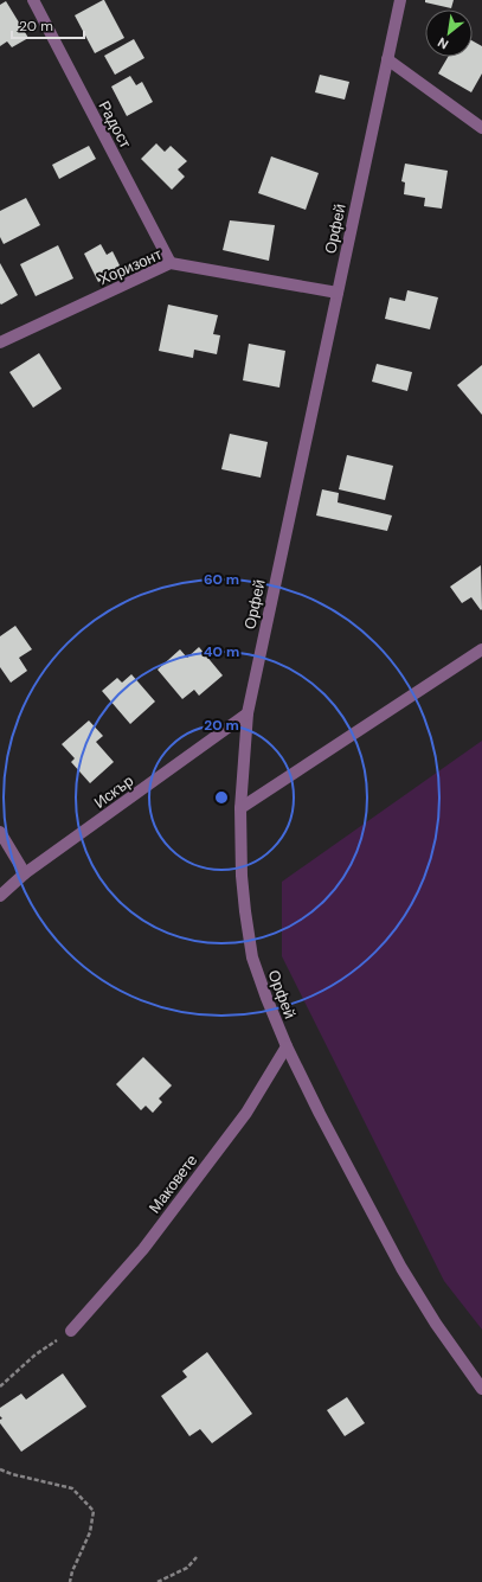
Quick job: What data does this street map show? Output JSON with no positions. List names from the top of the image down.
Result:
{
  "streets": {
    "street": [
      "Радост",
      "Орфей",
      "Хоризонт",
      "Искър",
      "Маковете"
    ]
  },
  "crossings": [
    ["Радост", "Хоризонт"],
    ["Орфей", "Хоризонт"],
    ["Орфей", "Искър"],
    ["Орфей", "Маковете"]
  ],
  "scale_bar": "20 m",
  "north": "bottom left",
  "rings": ["60 m", "40 m", "20 m"]
}
